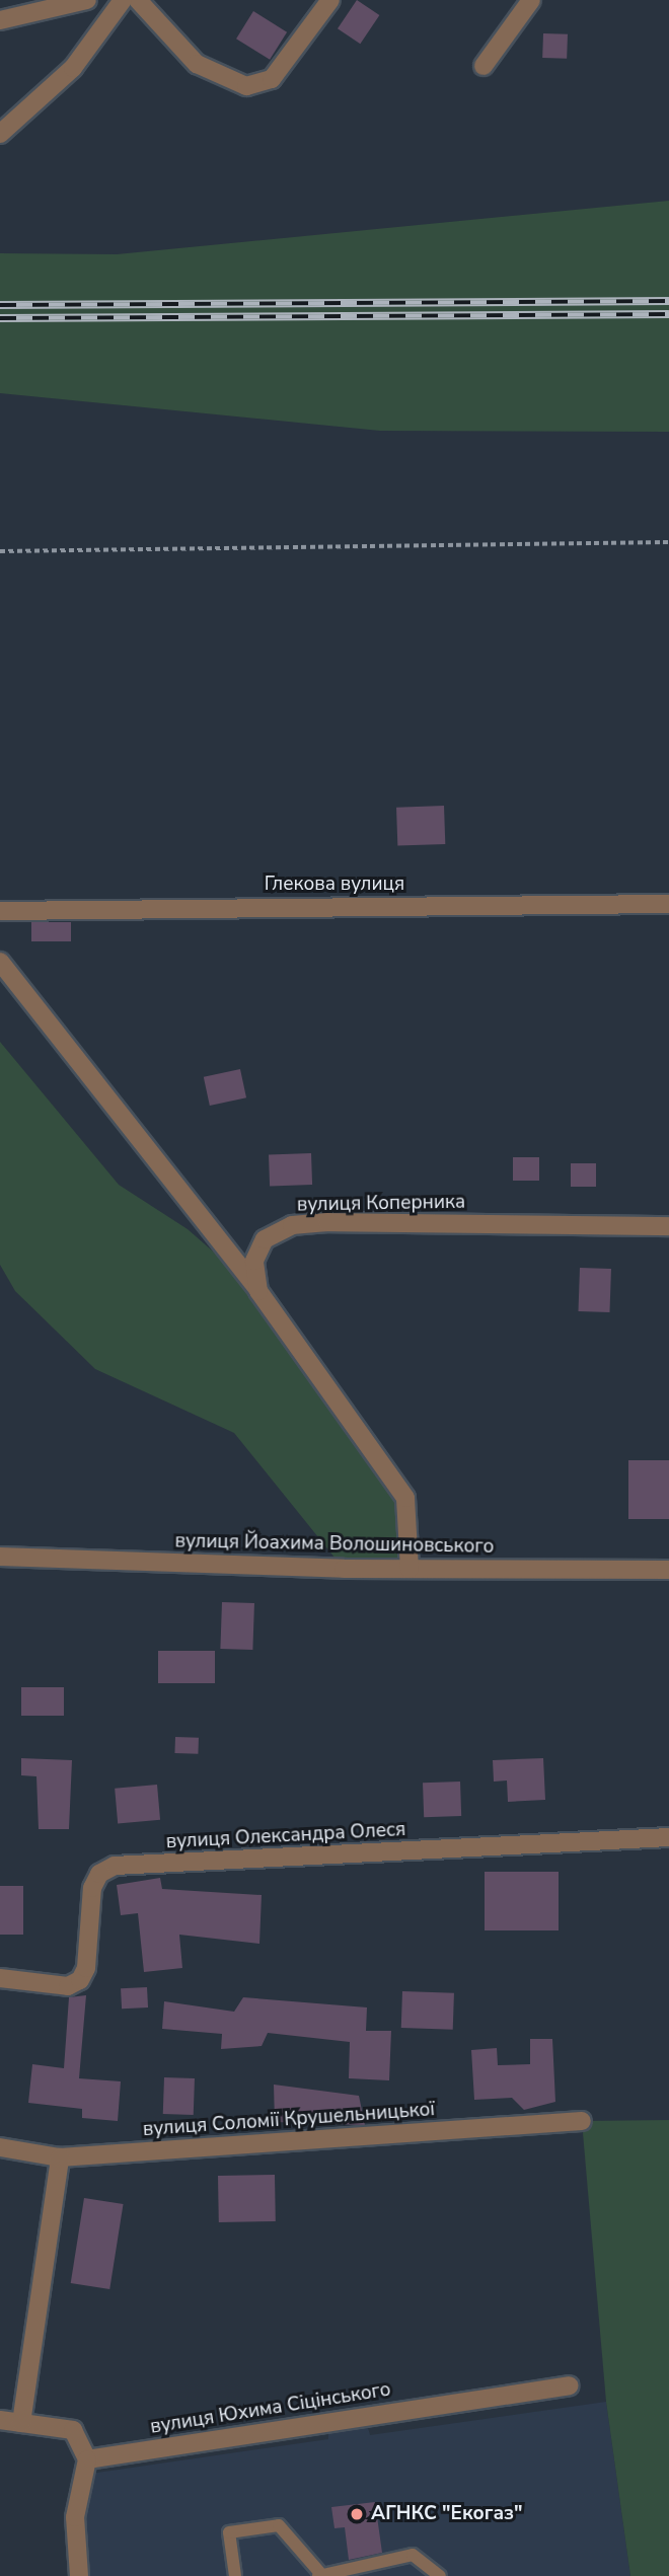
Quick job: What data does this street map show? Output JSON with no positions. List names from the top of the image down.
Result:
{
  "streets": {
    "street": [
      "Глекова вулиця",
      "вулиця Коперника",
      "вулиця Йоахима Волошиновського",
      "вулиця Олександра Олеся",
      "вулиця Соломії Крушельницької",
      "вулиця Юхима Сіцінського"
    ]
  },
  "places": ["АГНКС \"Екогаз\""]
}
